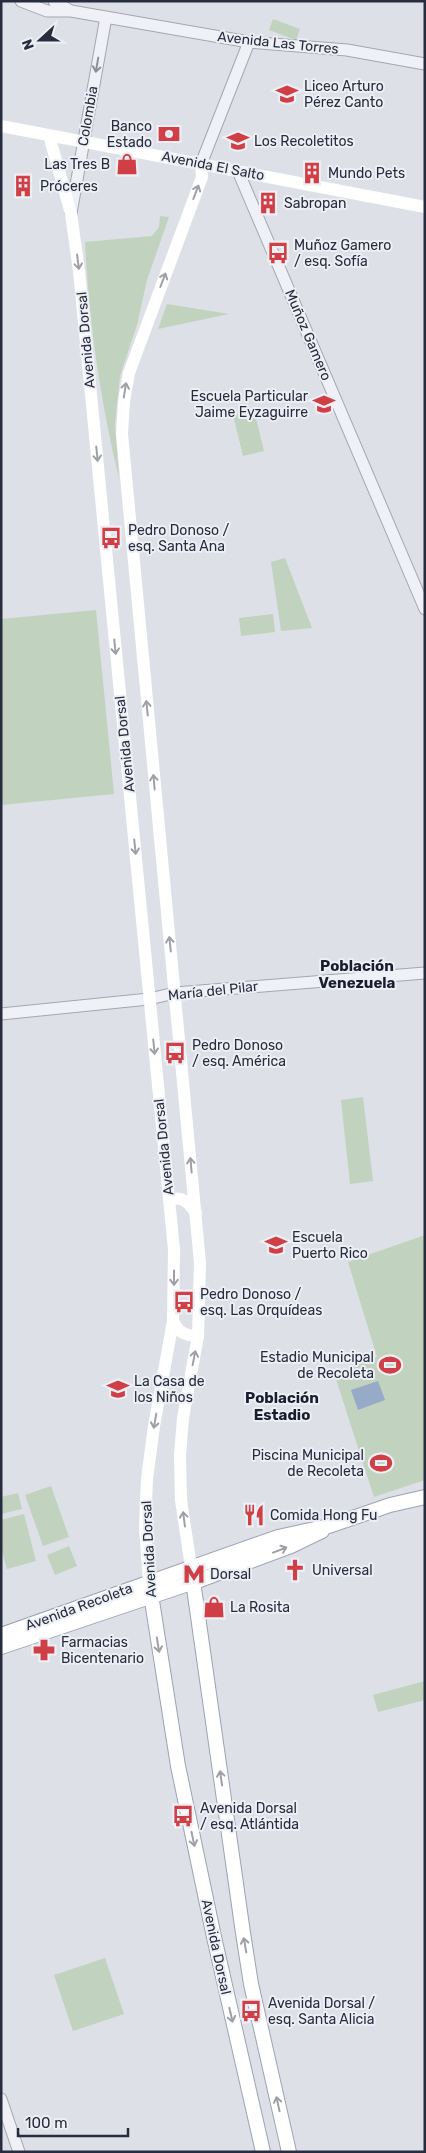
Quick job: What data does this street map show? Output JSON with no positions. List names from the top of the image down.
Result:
{
  "streets": {
    "main road": ["Avenida El Salto", "Avenida Dorsal", "Avenida Recoleta"],
    "street": [
      "Avenida Las Torres",
      "Colombia",
      "Muñoz Gamero",
      "María del Pilar"
    ]
  },
  "crossings": [
    ["Avenida Las Torres", "Colombia"],
    ["Colombia", "Avenida El Salto"],
    ["Colombia", "Avenida Dorsal"],
    ["Avenida El Salto", "Muñoz Gamero"],
    ["Avenida El Salto", "Avenida Dorsal"],
    ["Avenida Dorsal", "María del Pilar"],
    ["Avenida Dorsal", "Avenida Recoleta"]
  ],
  "one_way": ["Colombia"],
  "districts": ["Población Venezuela", "Población Estadio"],
  "places": {
    "school or university": [
      "Liceo Arturo Pérez Canto",
      "Los Recoletitos",
      "Escuela Particular Jaime Eyzaguirre",
      "Escuela Puerto Rico",
      "La Casa de los Niños"
    ],
    "bank": ["Banco Estado"],
    "shop": ["Las Tres B", "La Rosita"],
    "building": ["Mundo Pets", "Próceres", "Sabropan"],
    "bus stop": [
      "Muñoz Gamero / esq. Sofía",
      "Pedro Donoso / esq. Santa Ana",
      "Pedro Donoso / esq. América",
      "Pedro Donoso / esq. Las Orquídeas",
      "Avenida Dorsal / esq. Atlántida",
      "Avenida Dorsal / esq. Santa Alicia"
    ],
    "sports": ["Estadio Municipal de Recoleta", "Piscina Municipal de Recoleta"],
    "restaurant": ["Comida Hong Fu"],
    "church": ["Universal"],
    "metro station": ["Dorsal"],
    "pharmacy": ["Farmacias Bicentenario"]
  },
  "scale_bar": "100 m",
  "north": "left"
}
